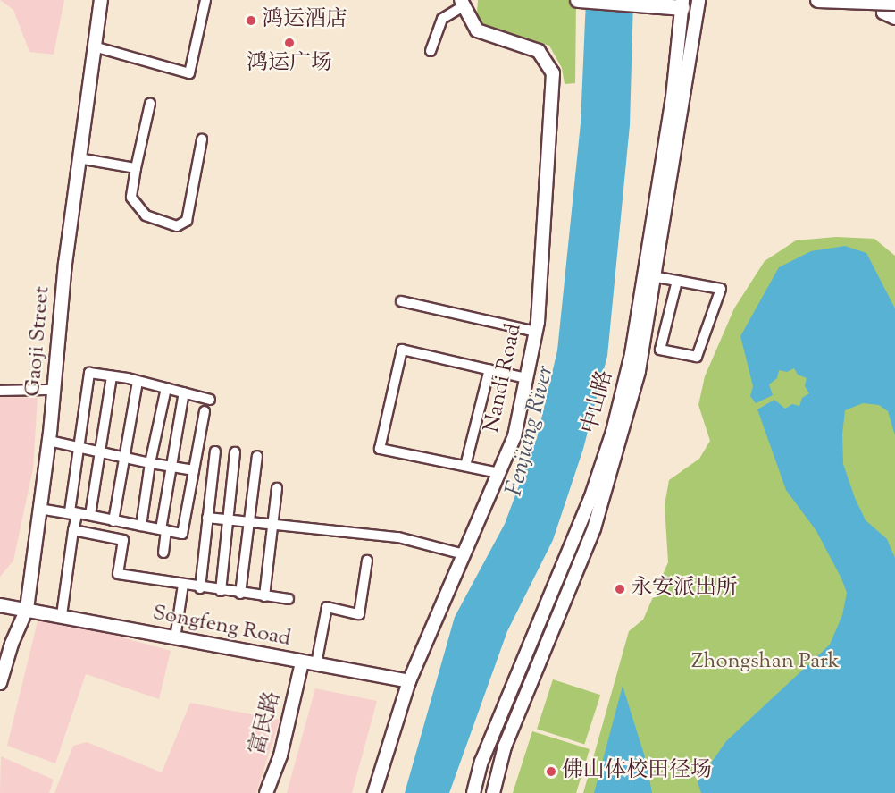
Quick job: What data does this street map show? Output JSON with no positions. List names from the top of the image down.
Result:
{
  "streets": {
    "street": [
      "Gaoji Street",
      "Nandi Road",
      "中山路",
      "Songfeng Road",
      "富民路"
    ]
  },
  "crossings": [
    ["Gaoji Street", "Songfeng Road"],
    ["Nandi Road", "Songfeng Road"],
    ["Songfeng Road", "富民路"]
  ],
  "water": ["Fenjiang River"],
  "parks": ["Zhongshan Park"],
  "places": [
    "鸿运酒店",
    "鸿运广场",
    "永安派出所",
    "佛山体校田径场"
  ]
}
